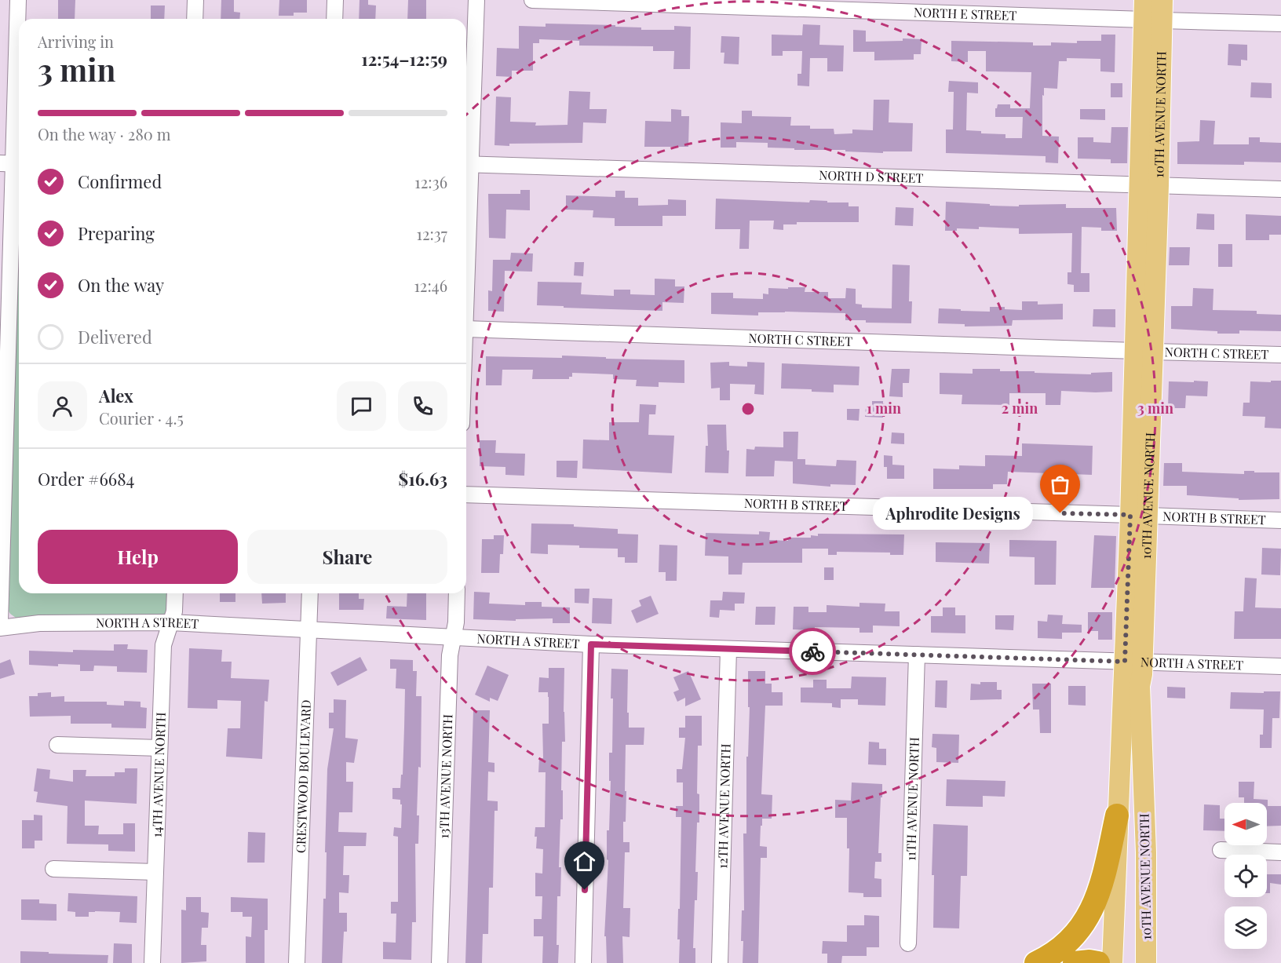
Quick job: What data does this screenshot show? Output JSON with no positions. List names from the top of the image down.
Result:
{
  "streets": {
    "main road": ["10TH AVENUE NORTH"],
    "street": [
      "NORTH E STREET",
      "NORTH D STREET",
      "NORTH C STREET",
      "NORTH B STREET",
      "NORTH A STREET",
      "14TH AVENUE NORTH",
      "CRESTWOOD BOULEVARD",
      "13TH AVENUE NORTH",
      "11TH AVENUE NORTH",
      "12TH AVENUE NORTH"
    ]
  },
  "crossings": [
    ["NORTH E STREET", "10TH AVENUE NORTH"],
    ["10TH AVENUE NORTH", "NORTH D STREET"],
    ["10TH AVENUE NORTH", "NORTH C STREET"],
    ["10TH AVENUE NORTH", "NORTH B STREET"],
    ["10TH AVENUE NORTH", "NORTH A STREET"],
    ["NORTH A STREET", "14TH AVENUE NORTH"],
    ["NORTH A STREET", "CRESTWOOD BOULEVARD"],
    ["NORTH A STREET", "13TH AVENUE NORTH"],
    ["NORTH A STREET", "11TH AVENUE NORTH"],
    ["NORTH A STREET", "12TH AVENUE NORTH"]
  ],
  "places": ["Aphrodite Designs"],
  "north": "left",
  "page": {
    "heading": ["3 min", "Arriving in", "12:54–12:59"],
    "panel": [
      "Alex",
      "Courier · 4.5",
      "Order #6684",
      "$16.63"
    ],
    "bar": "On the way · 280 m",
    "list": [
      ["Confirmed", "12:36"],
      ["Preparing", "12:37"],
      ["On the way", "12:46"],
      "Delivered"
    ],
    "bubble": "Aphrodite Designs",
    "buttons": ["Help", "Share"]
  },
  "rings": ["1 min", "2 min", "3 min"]
}
